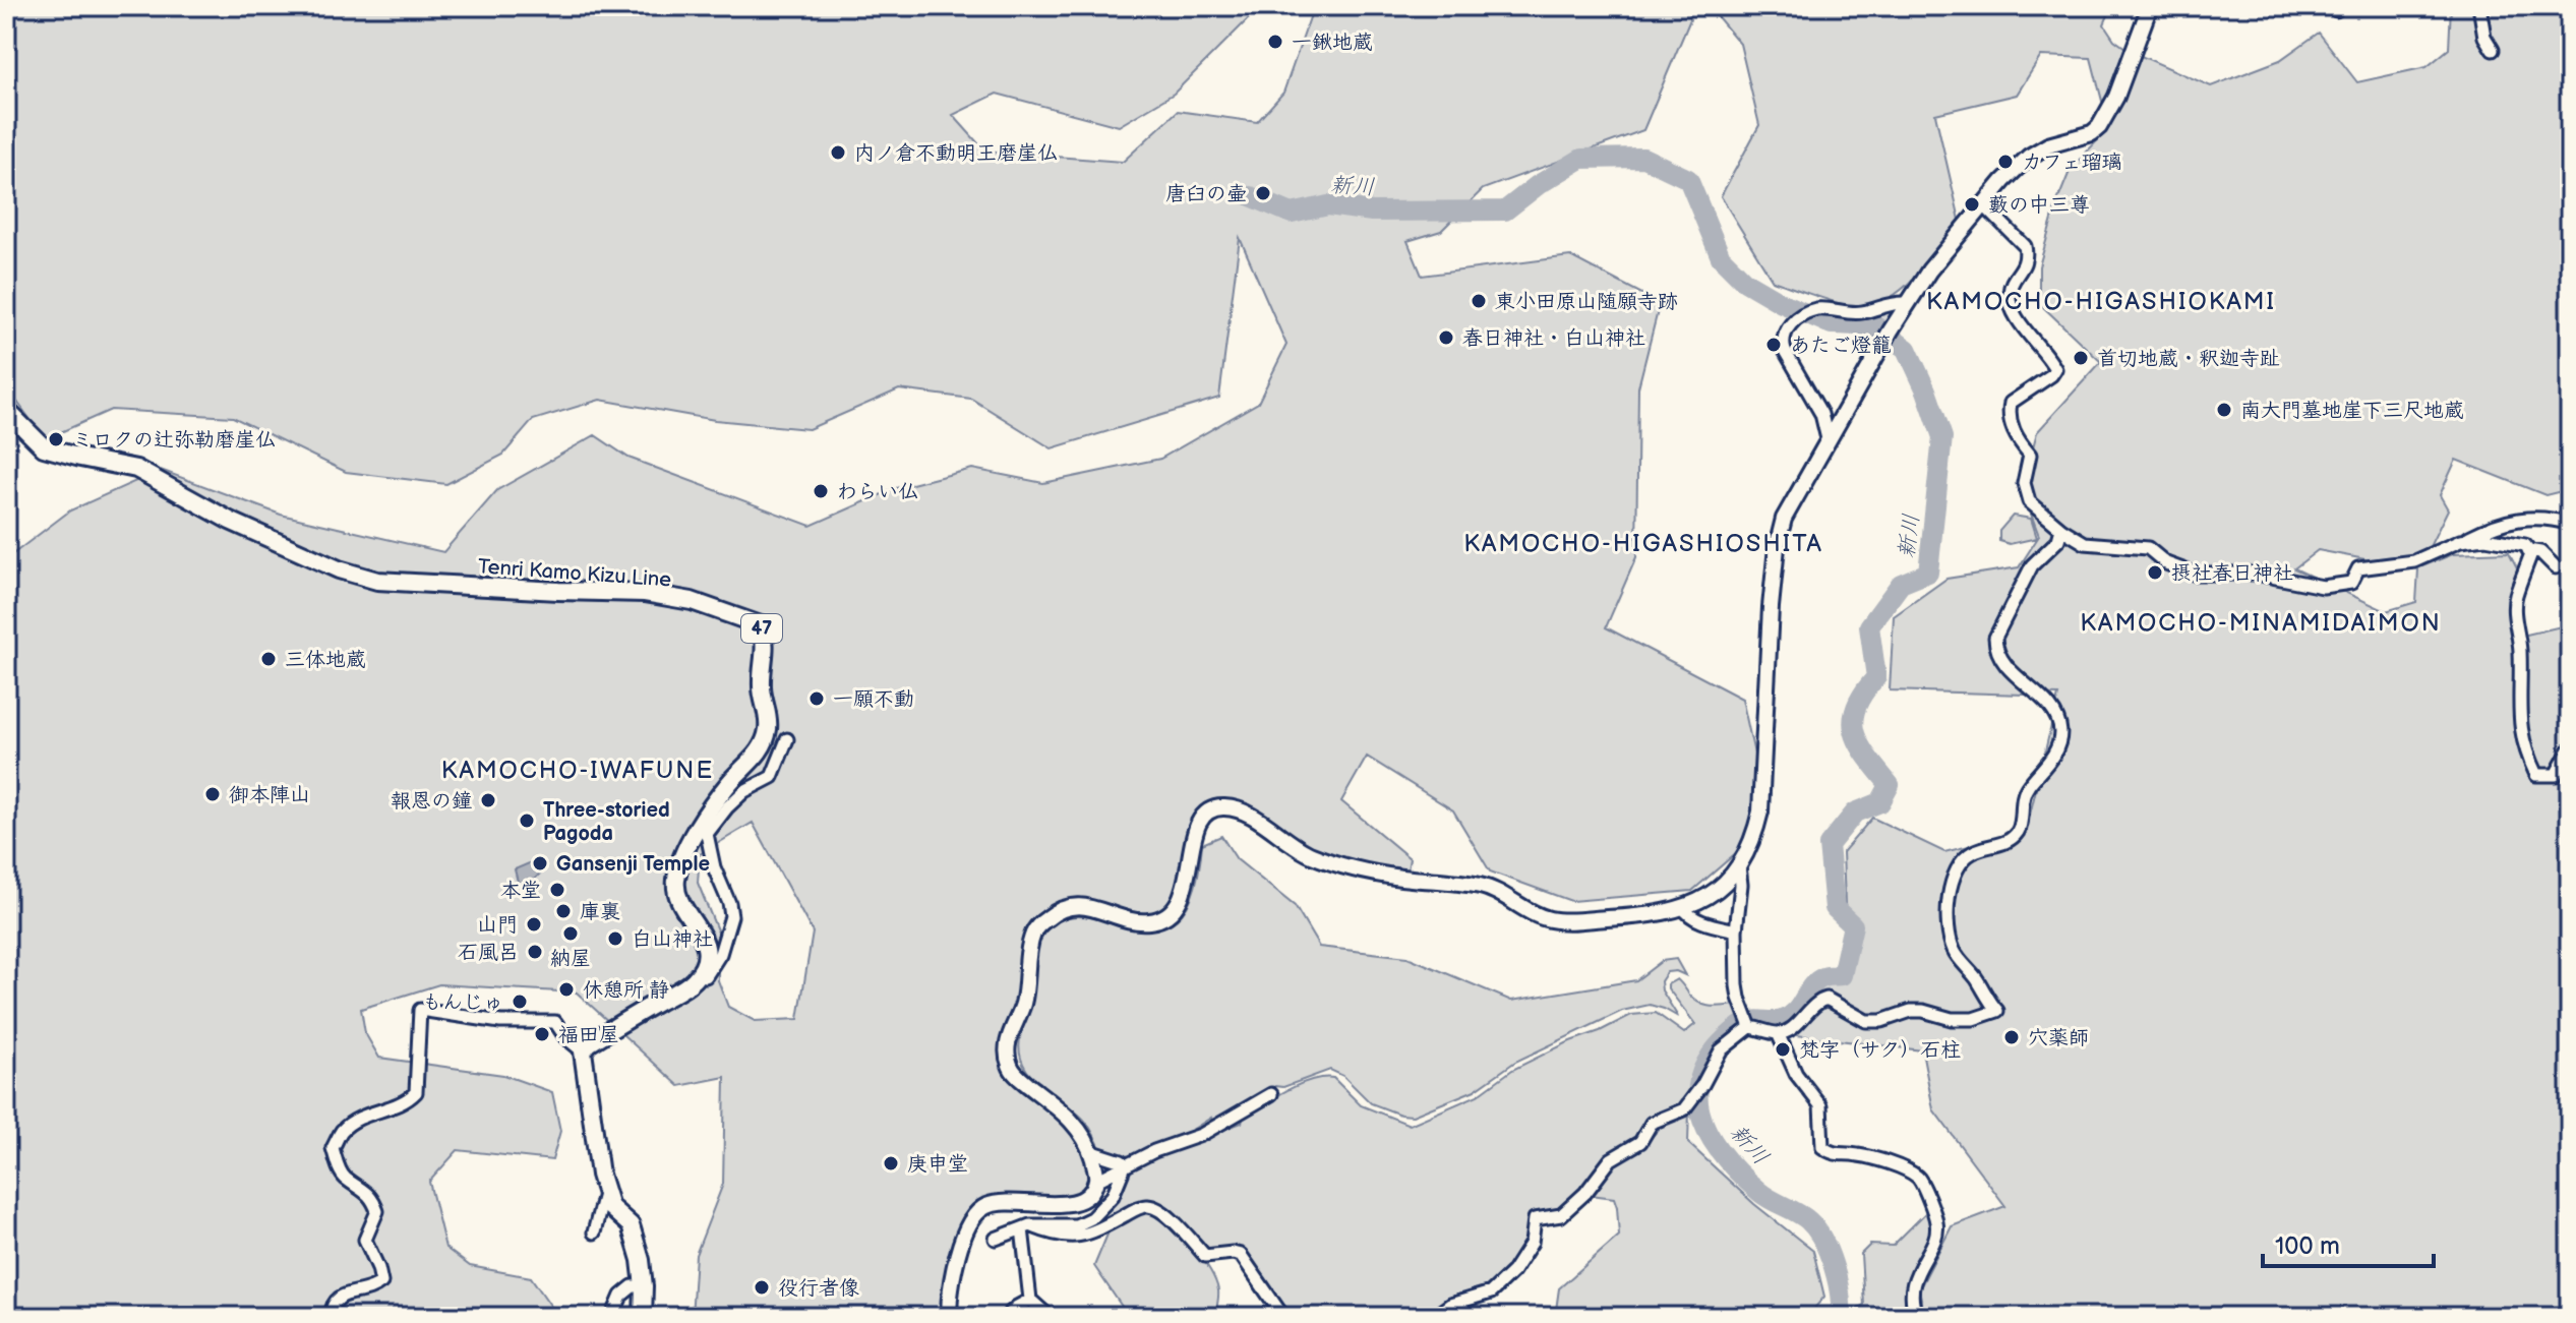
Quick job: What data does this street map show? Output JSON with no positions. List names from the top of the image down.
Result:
{
  "streets": {
    "main road": ["Tenri Kamo Kizu Line", "47"]
  },
  "districts": [
    "KAMOCHO-HIGASHIOKAMI",
    "KAMOCHO-HIGASHIOSHITA",
    "KAMOCHO-MINAMIDAIMON",
    "KAMOCHO-IWAFUNE"
  ],
  "water": ["新川"],
  "places": [
    "一鍬地蔵",
    "内ノ倉不動明王磨崖仏",
    "カフェ瑠璃",
    "唐臼の壷",
    "藪の中三尊",
    "東小田原山随願寺跡",
    "春日神社・白山神社",
    "あたご燈籠",
    "首切地蔵・釈迦寺趾",
    "南大門墓地崖下三尺地蔵",
    "ミロクの辻弥勒磨崖仏",
    "わらい仏",
    "摂社春日神社",
    "三体地蔵",
    "一願不動",
    "御本陣山",
    "報恩の鐘",
    "Three-storied Pagoda",
    "Gansenji Temple",
    "本堂",
    "庫裏",
    "山門",
    "納屋",
    "白山神社",
    "石風呂",
    "休憩所 静",
    "もんじゅ",
    "福田屋",
    "穴薬師",
    "梵字（サク）石柱",
    "庚申堂",
    "役行者像"
  ],
  "scale_bar": "100 m"
}
